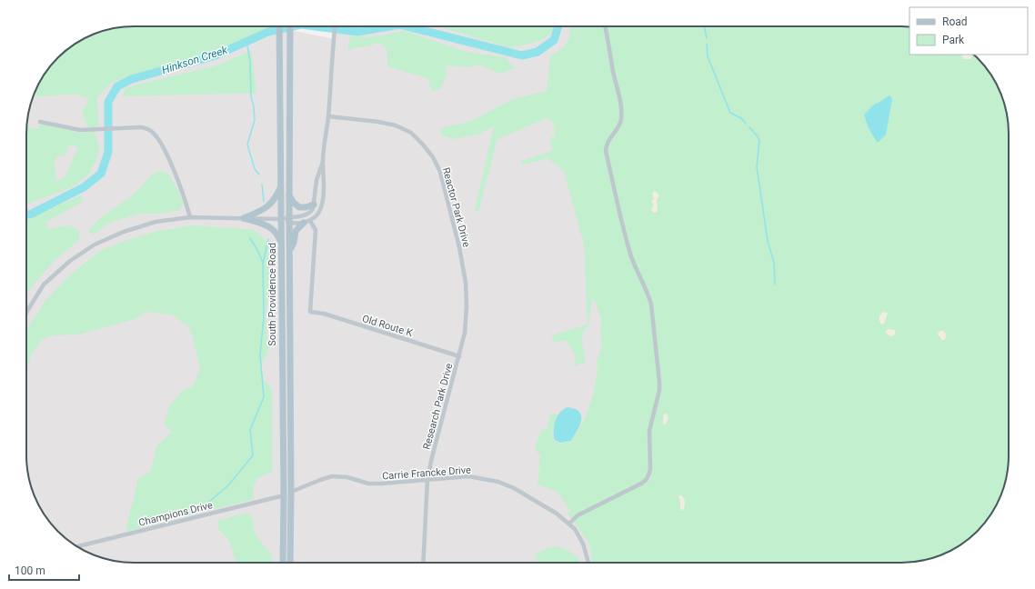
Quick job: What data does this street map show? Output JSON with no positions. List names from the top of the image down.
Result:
{
  "streets": {
    "main road": ["South Providence Road"],
    "street": [
      "Reactor Park Drive",
      "Old Route K",
      "Research Park Drive",
      "Carrie Francke Drive",
      "Champions Drive"
    ]
  },
  "crossings": [
    ["Reactor Park Drive", "Old Route K"],
    ["Reactor Park Drive", "Research Park Drive"],
    ["South Providence Road", "Carrie Francke Drive"],
    ["South Providence Road", "Champions Drive"],
    ["Old Route K", "Research Park Drive"],
    ["Research Park Drive", "Carrie Francke Drive"]
  ],
  "water": ["Hinkson Creek"],
  "legend": ["Road", "Park"],
  "scale_bar": "100 m"
}
